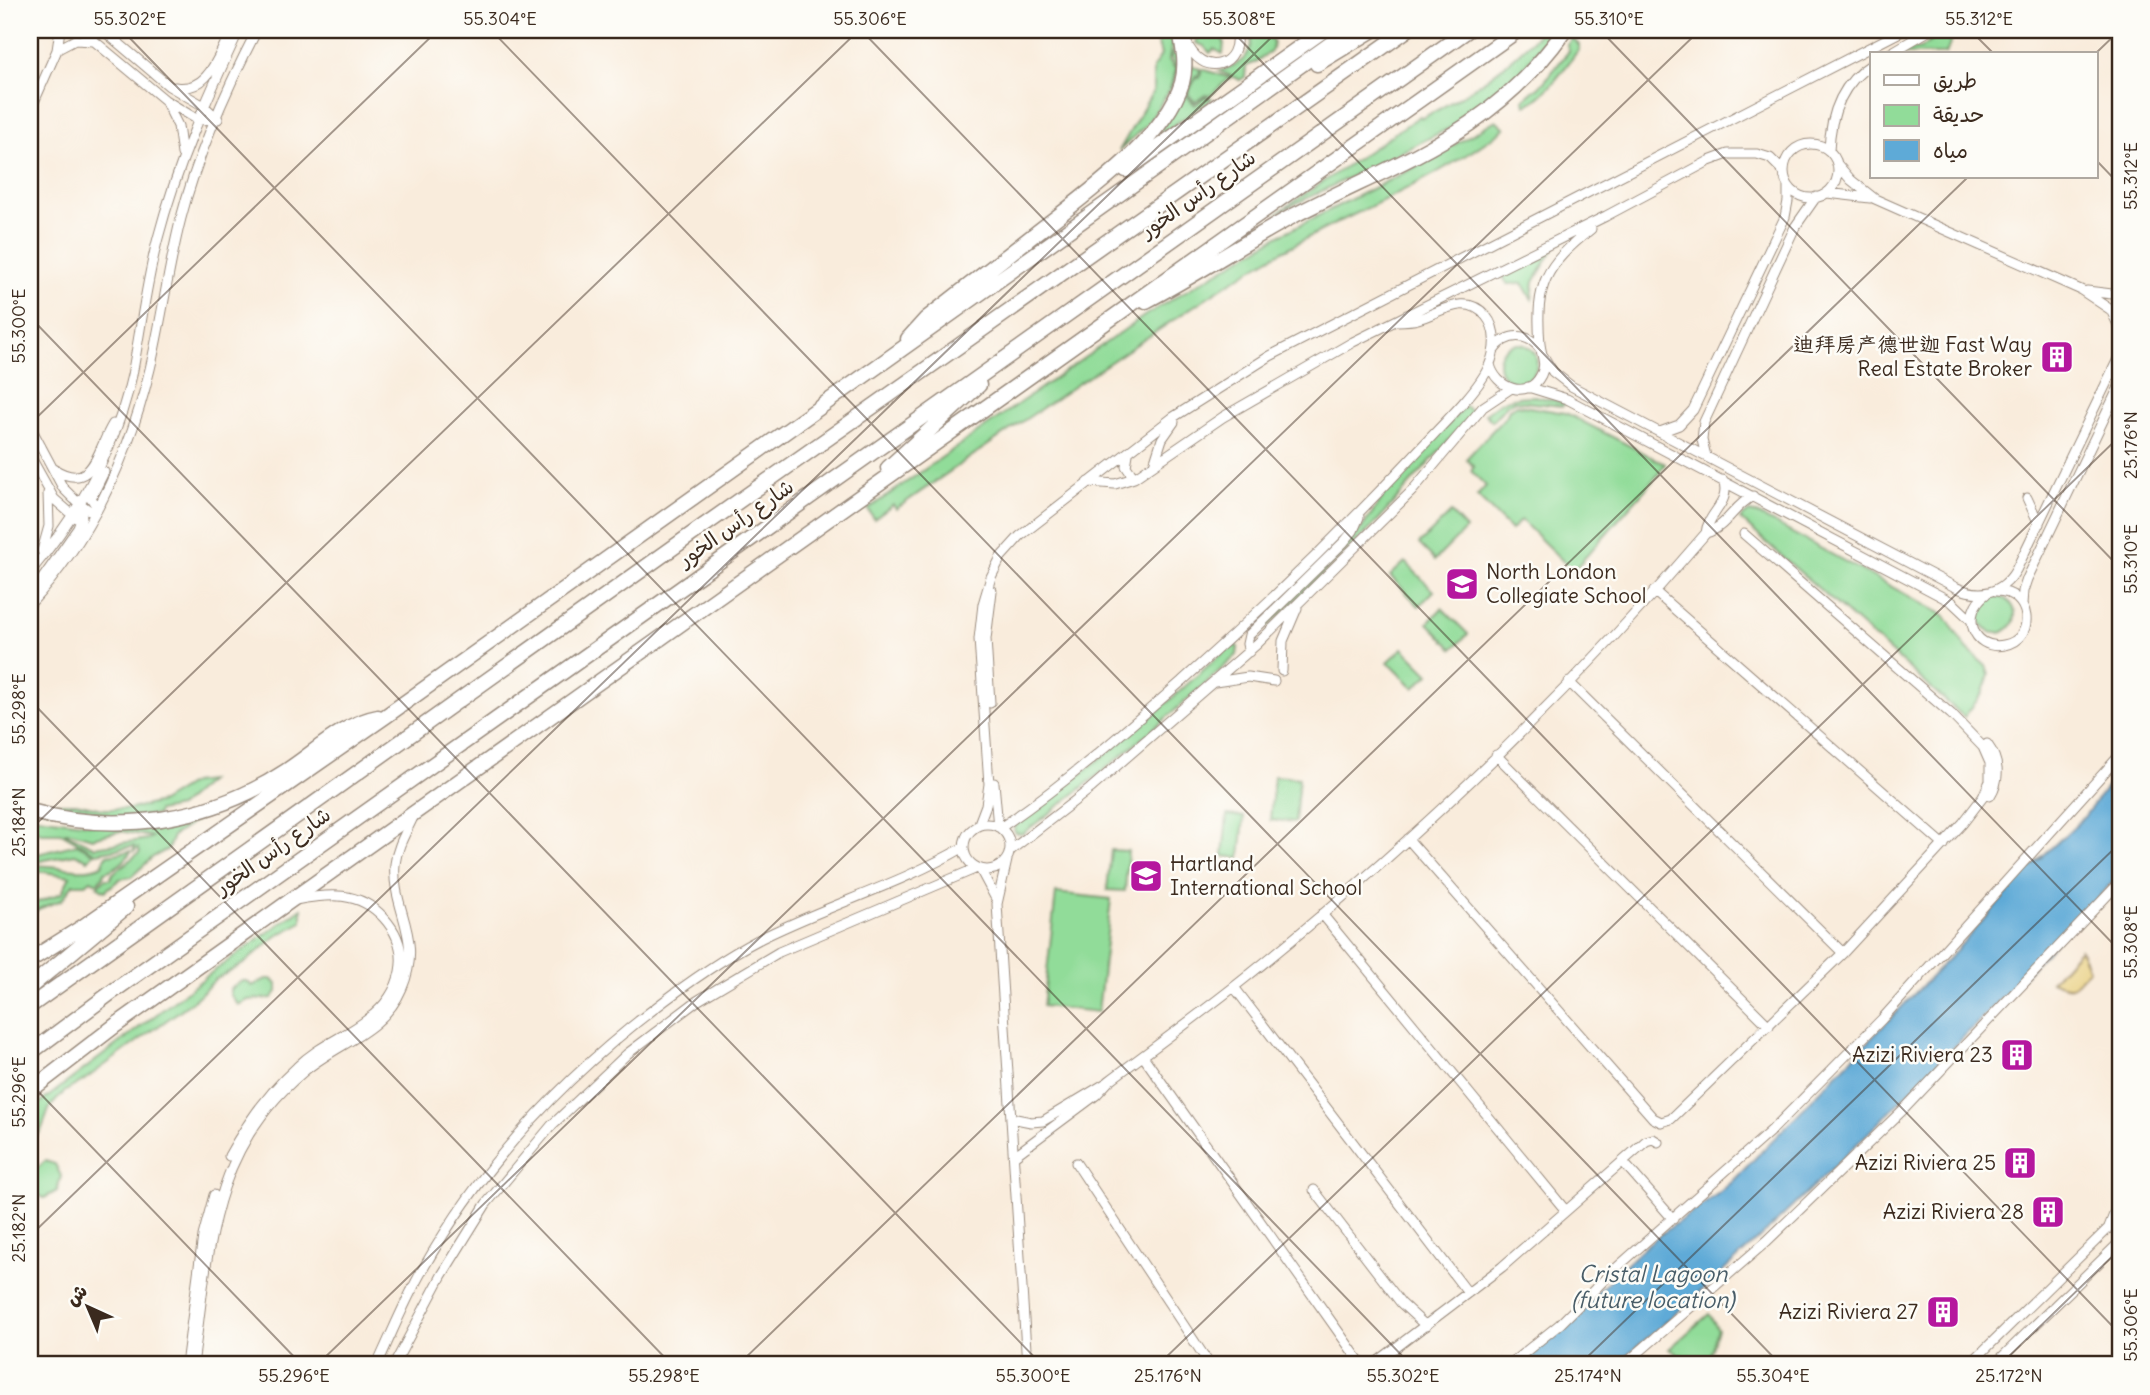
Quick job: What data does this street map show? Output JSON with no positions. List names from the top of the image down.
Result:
{
  "streets": {
    "highway": ["شارع رأس الخور"]
  },
  "water": ["Cristal Lagoon (future location)"],
  "places": {
    "building": [
      "迪拜房产德世迦 Fast Way Real Estate Broker",
      "Azizi Riviera 23",
      "Azizi Riviera 25",
      "Azizi Riviera 28",
      "Azizi Riviera 27"
    ],
    "school or university": ["North London Collegiate School", "Hartland International School"]
  },
  "legend": ["طريق", "حديقة", "مياه"],
  "north": "top left",
  "coordinates": [
    "55.302°E",
    "55.304°E",
    "55.306°E",
    "55.308°E",
    "55.310°E",
    "55.312°E",
    "55.300°E",
    "25.176°N",
    "55.298°E",
    "25.184°N",
    "55.296°E",
    "25.182°N",
    "25.174°N",
    "25.172°N"
  ]
}
